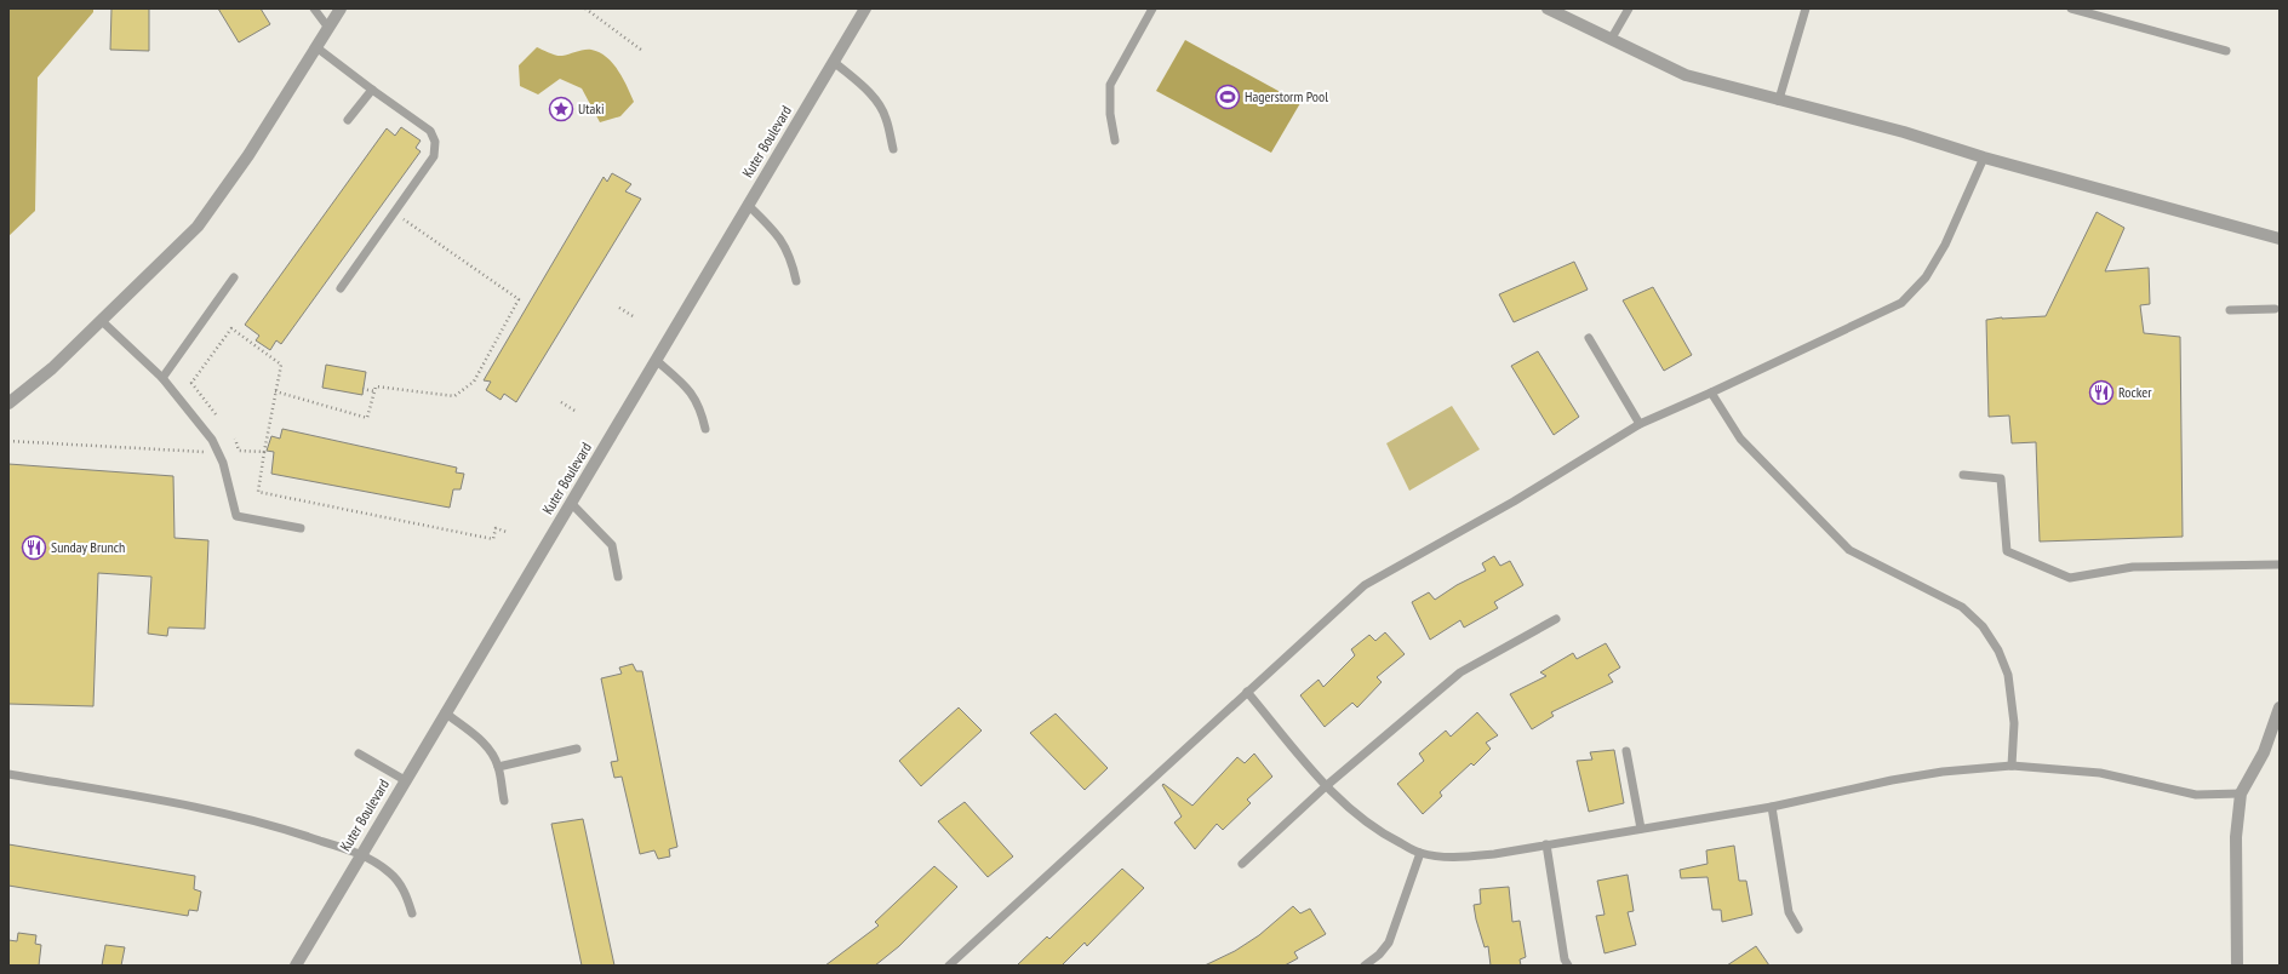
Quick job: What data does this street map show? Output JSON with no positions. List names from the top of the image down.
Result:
{
  "streets": {
    "street": ["Kuter Boulevard"]
  },
  "places": {
    "sports": ["Hagerstorm Pool"],
    "place": ["Utaki"],
    "restaurant": ["Rocker", "Sunday Brunch"]
  }
}
